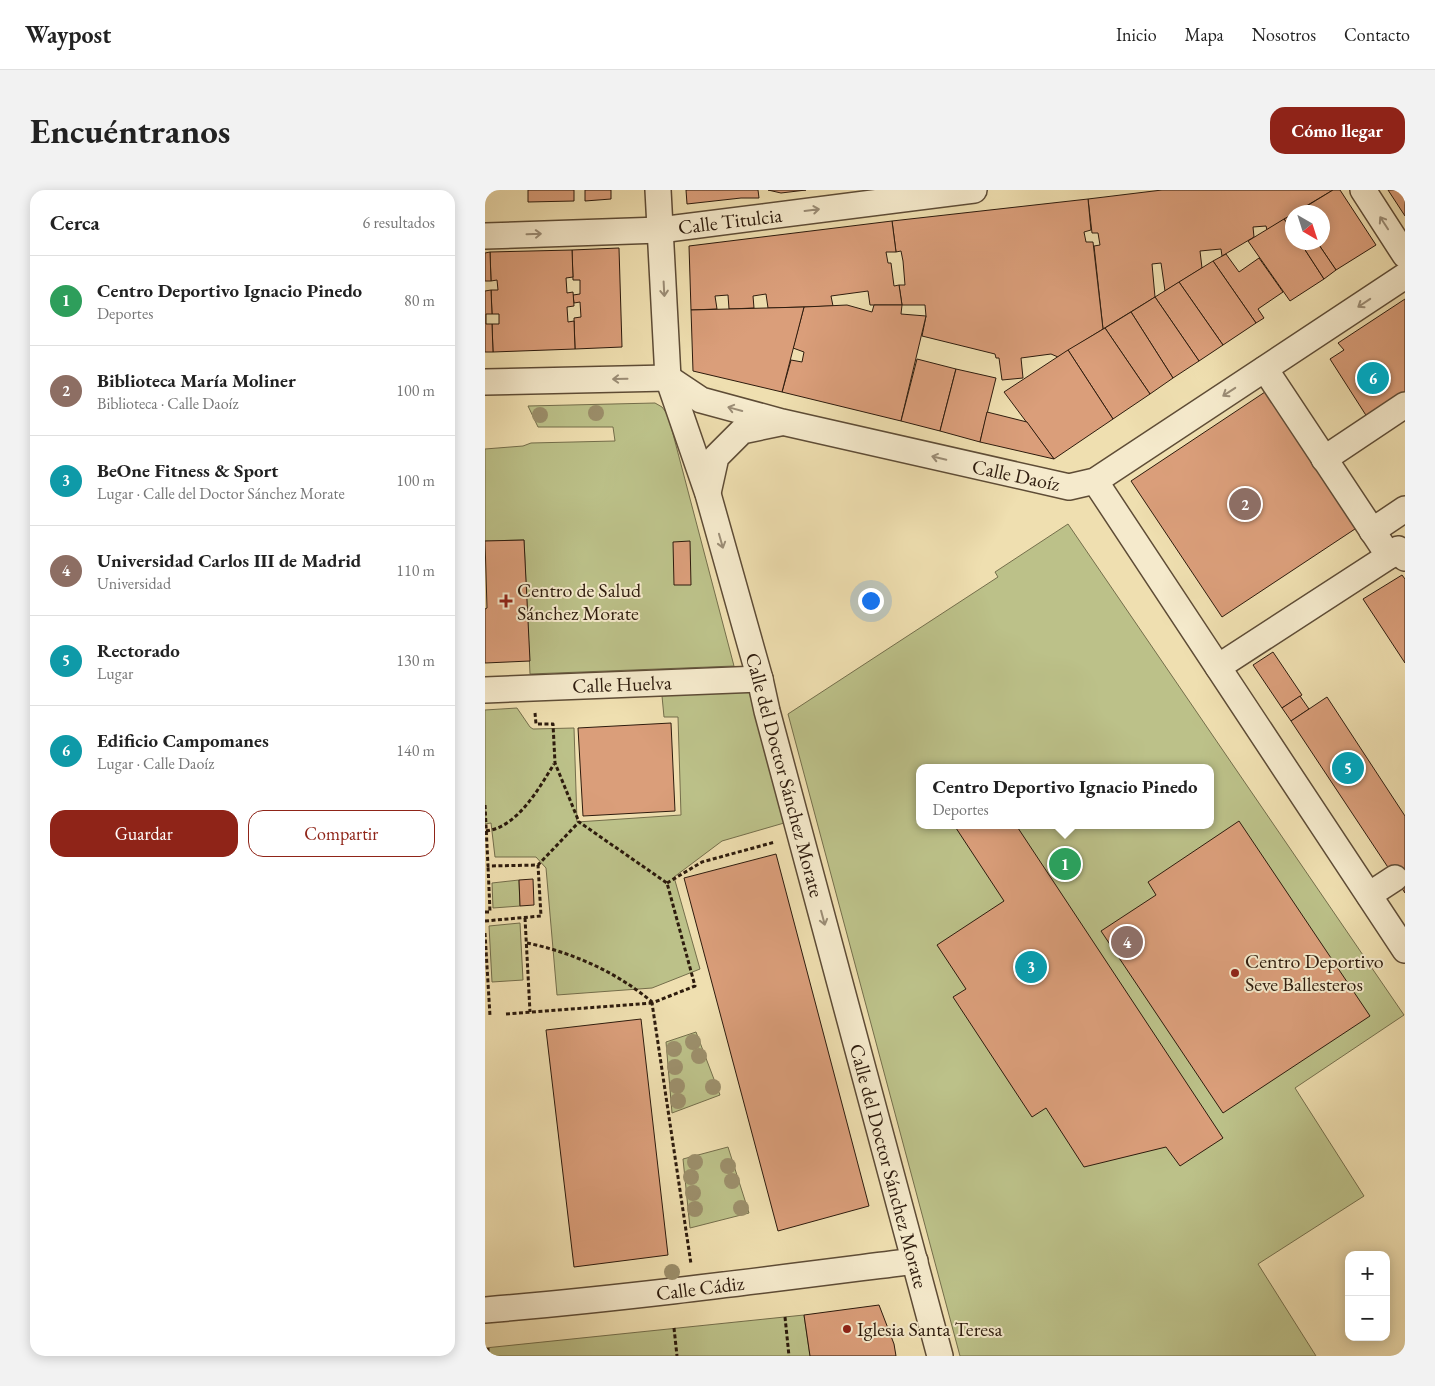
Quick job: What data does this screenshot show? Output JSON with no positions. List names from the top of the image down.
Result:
{
  "streets": {
    "street": [
      "Calle Titulcia",
      "Calle Daoíz",
      "Calle Huelva",
      "Calle del Doctor Sánchez Morate",
      "Calle Cádiz"
    ]
  },
  "crossings": [
    ["Calle Titulcia", "Calle del Doctor Sánchez Morate"],
    ["Calle Daoíz", "Calle del Doctor Sánchez Morate"],
    ["Calle Huelva", "Calle del Doctor Sánchez Morate"],
    ["Calle del Doctor Sánchez Morate", "Calle Cádiz"]
  ],
  "one_way": ["Calle Daoíz", "Calle del Doctor Sánchez Morate"],
  "places": {
    "health": ["Centro de Salud Sánchez Morate"],
    "other": ["Centro Deportivo Seve Ballesteros", "Iglesia Santa Teresa"]
  },
  "north": "bottom right",
  "page": {
    "header": "Waypost",
    "nav": [
      "Inicio",
      "Mapa",
      "Nosotros",
      "Contacto"
    ],
    "buttons": [
      "Cómo llegar",
      ["Guardar", "Compartir"]
    ],
    "title": "Encuéntranos",
    "heading": ["Cerca", "6 resultados"],
    "list": [
      {
        "mark": "1",
        "name": "Centro Deportivo Ignacio Pinedo",
        "note": "Deportes",
        "value": "80 m"
      },
      {
        "mark": "2",
        "name": "Biblioteca María Moliner",
        "note": "Biblioteca · Calle Daoíz",
        "value": "100 m"
      },
      {
        "mark": "3",
        "name": "BeOne Fitness & Sport",
        "note": "Lugar · Calle del Doctor Sánchez Morate",
        "value": "100 m"
      },
      {
        "mark": "4",
        "name": "Universidad Carlos III de Madrid",
        "note": "Universidad",
        "value": "110 m"
      },
      {
        "mark": "5",
        "name": "Rectorado",
        "note": "Lugar",
        "value": "130 m"
      },
      {
        "mark": "6",
        "name": "Edificio Campomanes",
        "note": "Lugar · Calle Daoíz",
        "value": "140 m"
      }
    ],
    "pins": [
      "6",
      "2",
      "5",
      "1",
      "4",
      "3"
    ],
    "popup": ["Centro Deportivo Ignacio Pinedo", "Deportes"],
    "map_buttons": ["+", "−"]
  }
}
